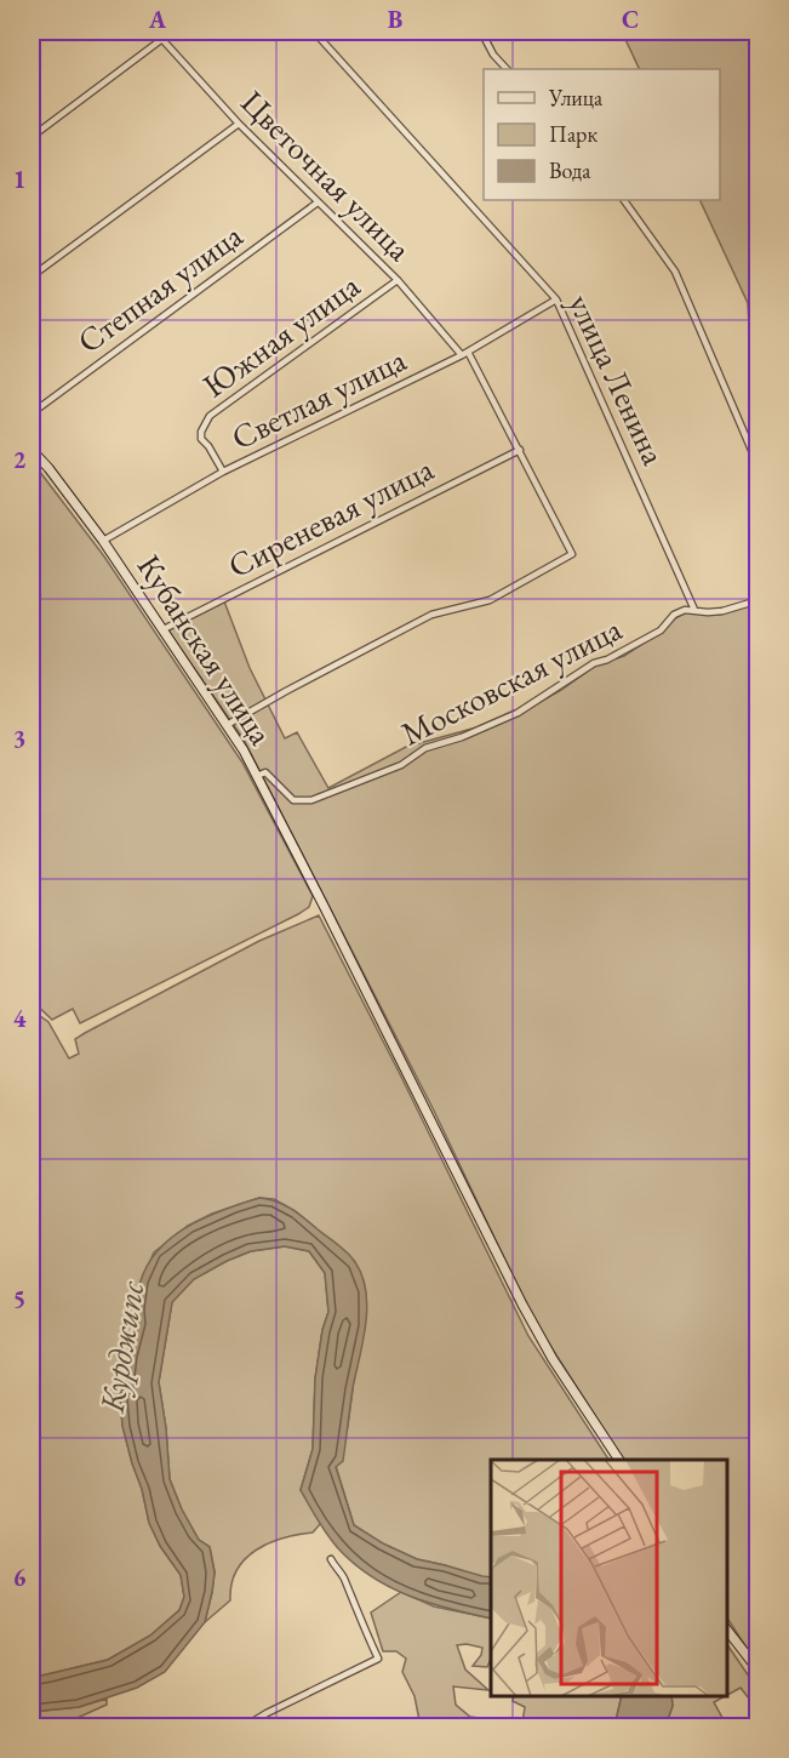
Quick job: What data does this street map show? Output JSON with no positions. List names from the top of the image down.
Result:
{
  "streets": {
    "main road": ["Кубанская улица"],
    "street": [
      "Цветочная улица",
      "Степная улица",
      "Южная улица",
      "улица Ленина",
      "Светлая улица",
      "Сиреневая улица",
      "Московская улица"
    ]
  },
  "crossings": [
    ["Цветочная улица", "Степная улица"],
    ["Цветочная улица", "Южная улица"],
    ["Цветочная улица", "Светлая улица"],
    ["Цветочная улица", "Сиреневая улица"],
    ["Цветочная улица", "Кубанская улица"],
    ["Южная улица", "Светлая улица"],
    ["улица Ленина", "Светлая улица"],
    ["улица Ленина", "Московская улица"],
    ["Светлая улица", "Кубанская улица"],
    ["Сиреневая улица", "Кубанская улица"],
    ["Кубанская улица", "Московская улица"]
  ],
  "water": ["Курджипс"],
  "legend": ["Улица", "Парк", "Вода"],
  "grid": {
    "columns": ["A", "B", "C"],
    "rows": [
      "1",
      "2",
      "3",
      "4",
      "5",
      "6"
    ]
  }
}
